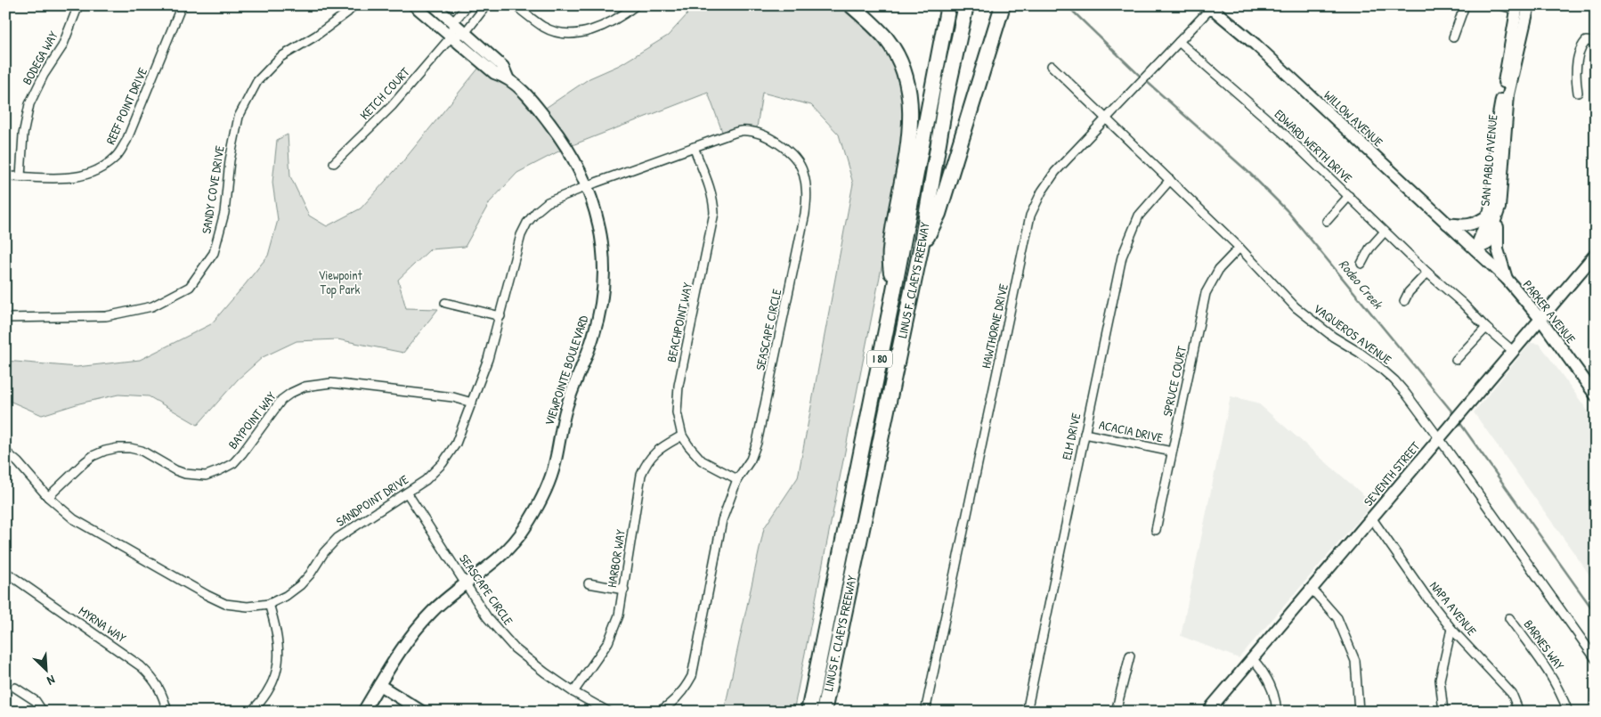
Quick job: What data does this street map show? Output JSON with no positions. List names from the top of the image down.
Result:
{
  "streets": {
    "highway": ["LINUS F. CLAEYS FREEWAY", "I 80"],
    "street": [
      "BODEGA WAY",
      "KETCH COURT",
      "REEF POINT DRIVE",
      "WILLOW AVENUE",
      "EDWARD WERTH DRIVE",
      "SAN PABLO AVENUE",
      "SANDY COVE DRIVE",
      "PARKER AVENUE",
      "BEACHPOINT WAY",
      "HAWTHORNE DRIVE",
      "SEASCAPE CIRCLE",
      "VAQUEROS AVENUE",
      "VIEWPOINTE BOULEVARD",
      "SPRUCE COURT",
      "BAYPOINT WAY",
      "ACACIA DRIVE",
      "ELM DRIVE",
      "SEVENTH STREET",
      "SANDPOINT DRIVE",
      "HARBOR WAY",
      "NAPA AVENUE",
      "MYRNA WAY",
      "BARNES WAY"
    ]
  },
  "crossings": [
    ["BODEGA WAY", "REEF POINT DRIVE"],
    ["KETCH COURT", "VIEWPOINTE BOULEVARD"],
    ["WILLOW AVENUE", "SAN PABLO AVENUE"],
    ["WILLOW AVENUE", "PARKER AVENUE"],
    ["WILLOW AVENUE", "HAWTHORNE DRIVE"],
    ["EDWARD WERTH DRIVE", "HAWTHORNE DRIVE"],
    ["EDWARD WERTH DRIVE", "SEVENTH STREET"],
    ["SAN PABLO AVENUE", "PARKER AVENUE"],
    ["PARKER AVENUE", "SEVENTH STREET"],
    ["BEACHPOINT WAY", "SEASCAPE CIRCLE"],
    ["BEACHPOINT WAY", "HARBOR WAY"],
    ["HAWTHORNE DRIVE", "VAQUEROS AVENUE"],
    ["SEASCAPE CIRCLE", "VIEWPOINTE BOULEVARD"],
    ["SEASCAPE CIRCLE", "SANDPOINT DRIVE"],
    ["SEASCAPE CIRCLE", "HARBOR WAY"],
    ["VAQUEROS AVENUE", "SPRUCE COURT"],
    ["VAQUEROS AVENUE", "ELM DRIVE"],
    ["VAQUEROS AVENUE", "SEVENTH STREET"],
    ["VIEWPOINTE BOULEVARD", "SANDPOINT DRIVE"],
    ["SPRUCE COURT", "ACACIA DRIVE"],
    ["BAYPOINT WAY", "SANDPOINT DRIVE"],
    ["ACACIA DRIVE", "ELM DRIVE"],
    ["SEVENTH STREET", "NAPA AVENUE"]
  ],
  "water": ["Rodeo Creek"],
  "parks": ["Viewpoint Top Park"],
  "north": "bottom right"
}
